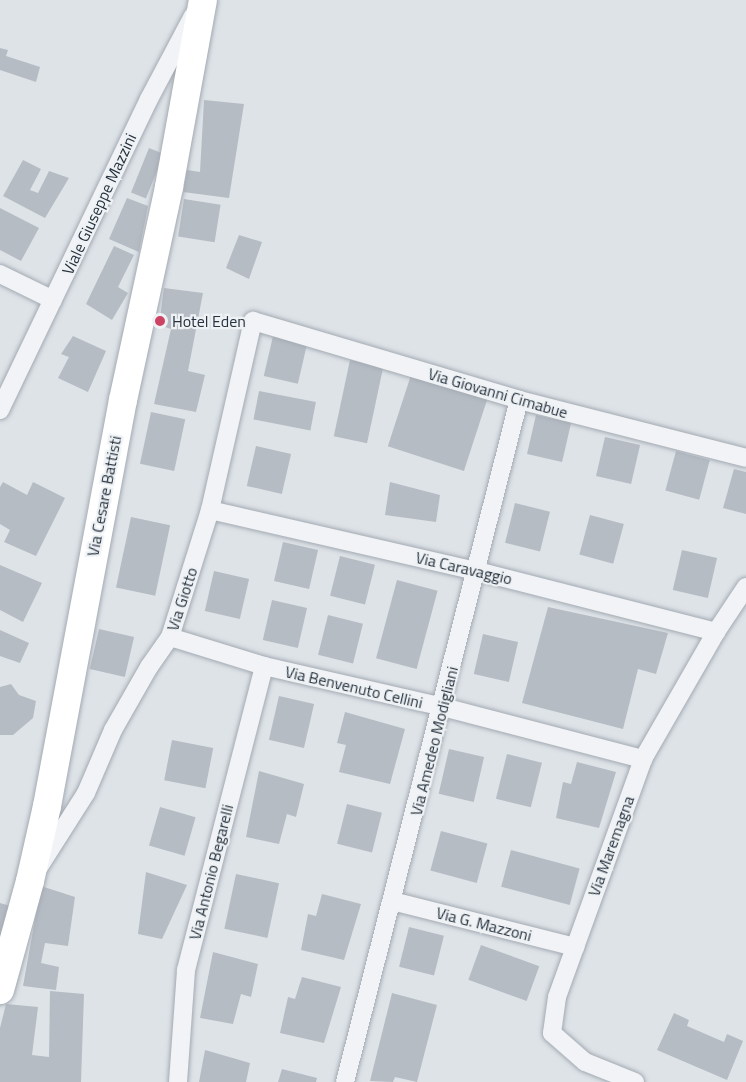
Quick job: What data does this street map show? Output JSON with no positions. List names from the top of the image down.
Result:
{
  "streets": {
    "main road": ["Via Cesare Battisti"],
    "street": [
      "Viale Giuseppe Mazzini",
      "Via Giovanni Cimabue",
      "Via Caravaggio",
      "Via Giotto",
      "Via Benvenuto Cellini",
      "Via Amedeo Modigliani",
      "Via Maremagna",
      "Via Antonio Begarelli",
      "Via G. Mazzoni"
    ]
  },
  "crossings": [
    ["Viale Giuseppe Mazzini", "Via Cesare Battisti"],
    ["Via Giovanni Cimabue", "Via Giotto"],
    ["Via Giovanni Cimabue", "Via Amedeo Modigliani"],
    ["Via Cesare Battisti", "Via Giotto"],
    ["Via Caravaggio", "Via Giotto"],
    ["Via Caravaggio", "Via Amedeo Modigliani"],
    ["Via Caravaggio", "Via Maremagna"],
    ["Via Giotto", "Via Benvenuto Cellini"],
    ["Via Benvenuto Cellini", "Via Amedeo Modigliani"],
    ["Via Benvenuto Cellini", "Via Maremagna"],
    ["Via Benvenuto Cellini", "Via Antonio Begarelli"],
    ["Via Amedeo Modigliani", "Via G. Mazzoni"],
    ["Via Maremagna", "Via G. Mazzoni"]
  ],
  "places": ["Hotel Eden"]
}
